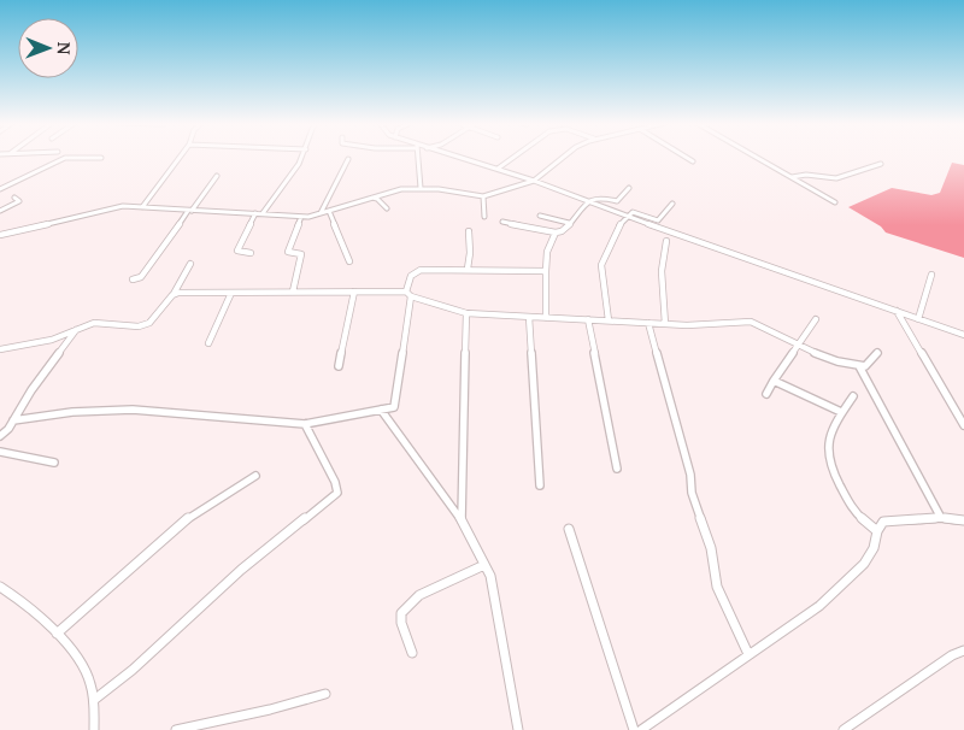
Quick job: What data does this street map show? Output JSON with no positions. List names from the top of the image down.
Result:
{
  "north": "right"
}
